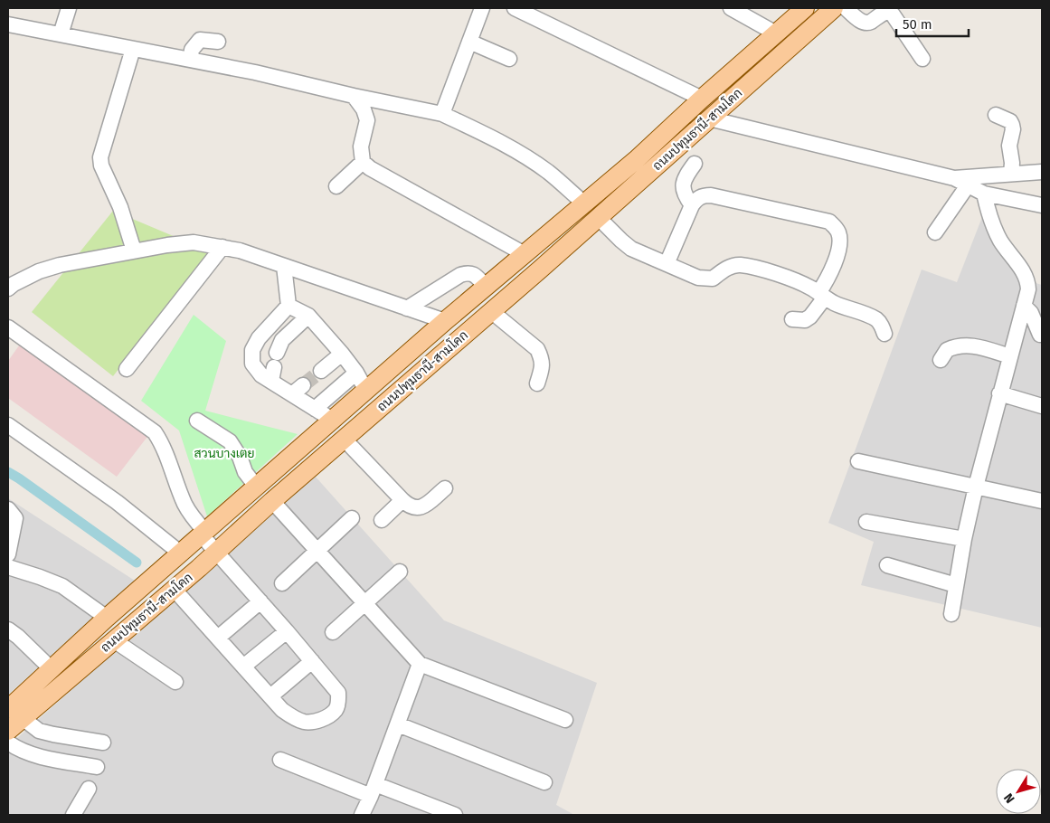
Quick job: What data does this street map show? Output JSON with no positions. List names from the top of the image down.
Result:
{
  "streets": {
    "main road": ["ถนนปทุมธานี-สามโคก"]
  },
  "parks": ["สวนบางเตย"],
  "scale_bar": "50 m",
  "north": "bottom left"
}
